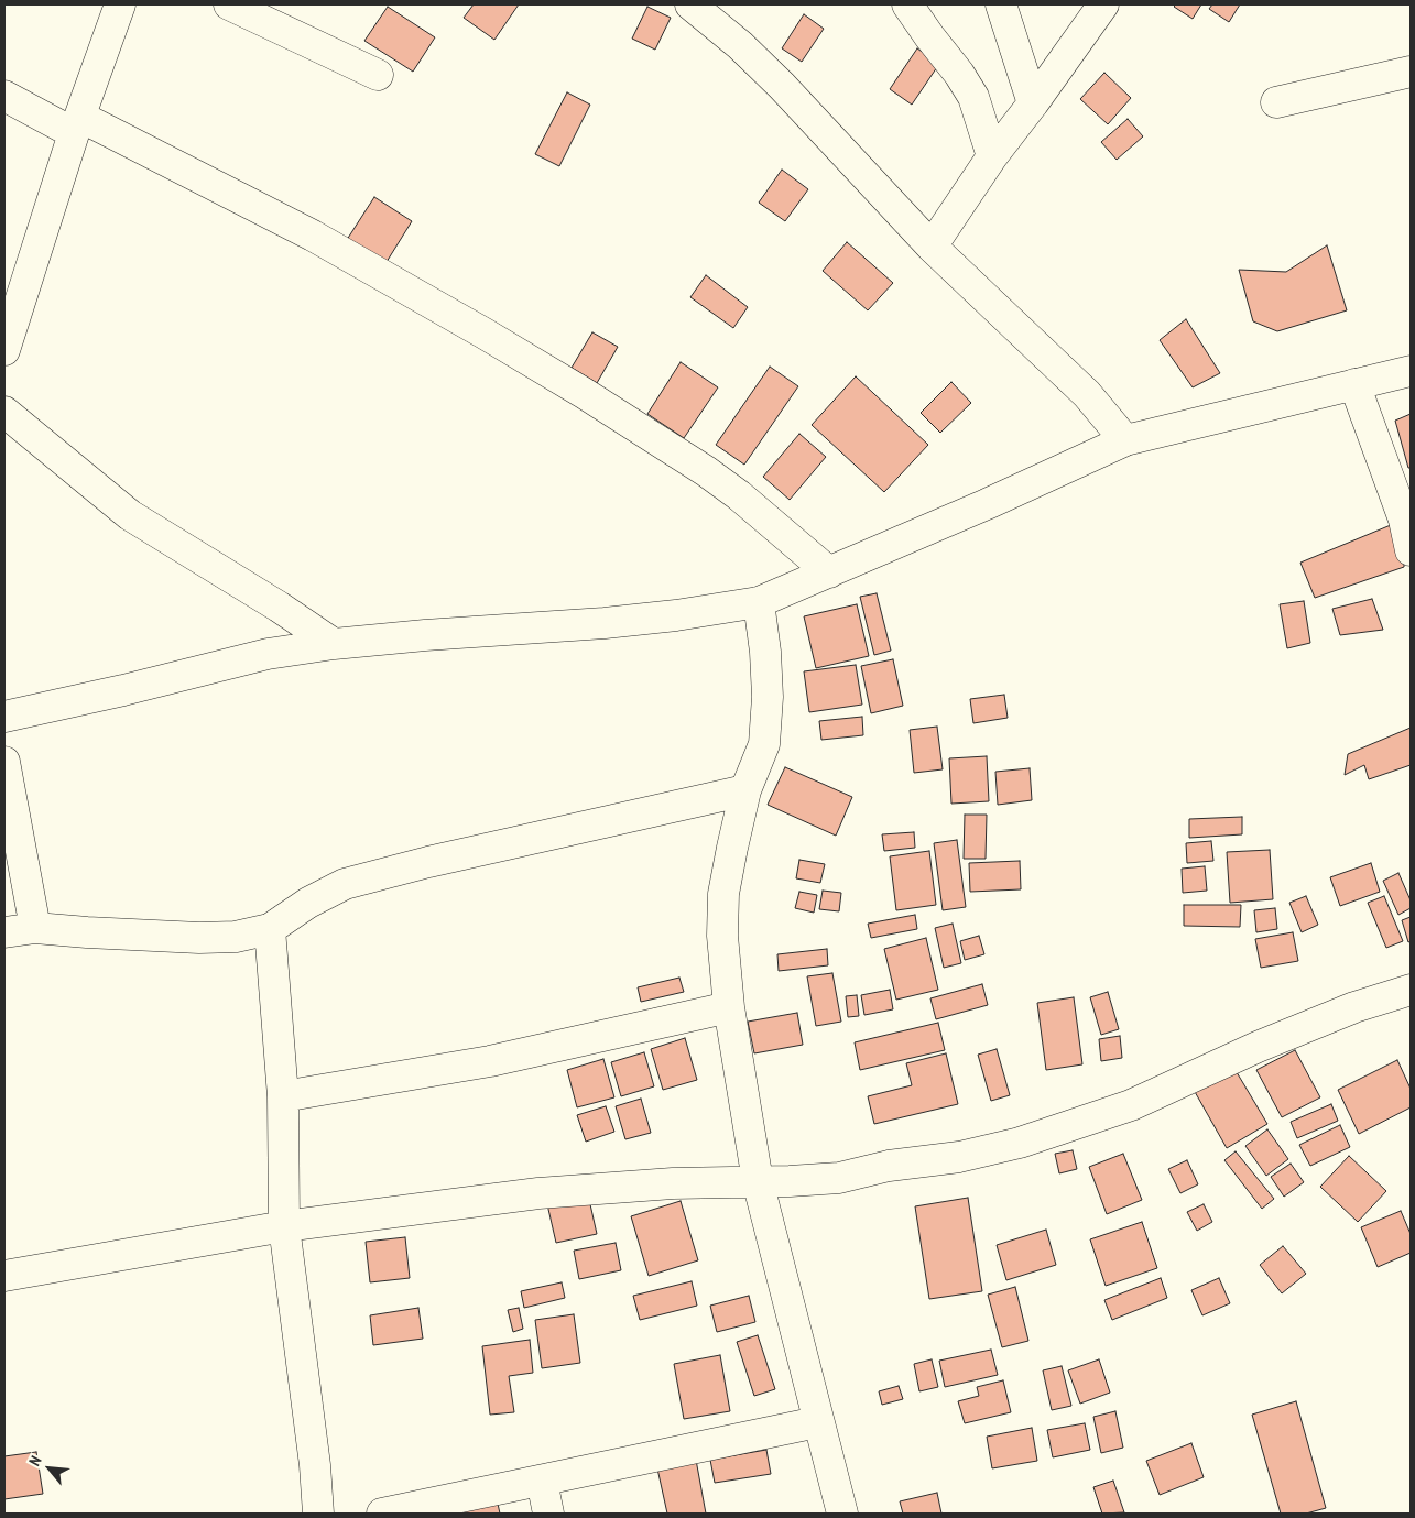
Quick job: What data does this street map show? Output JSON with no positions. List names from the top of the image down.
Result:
{
  "north": "top left"
}
